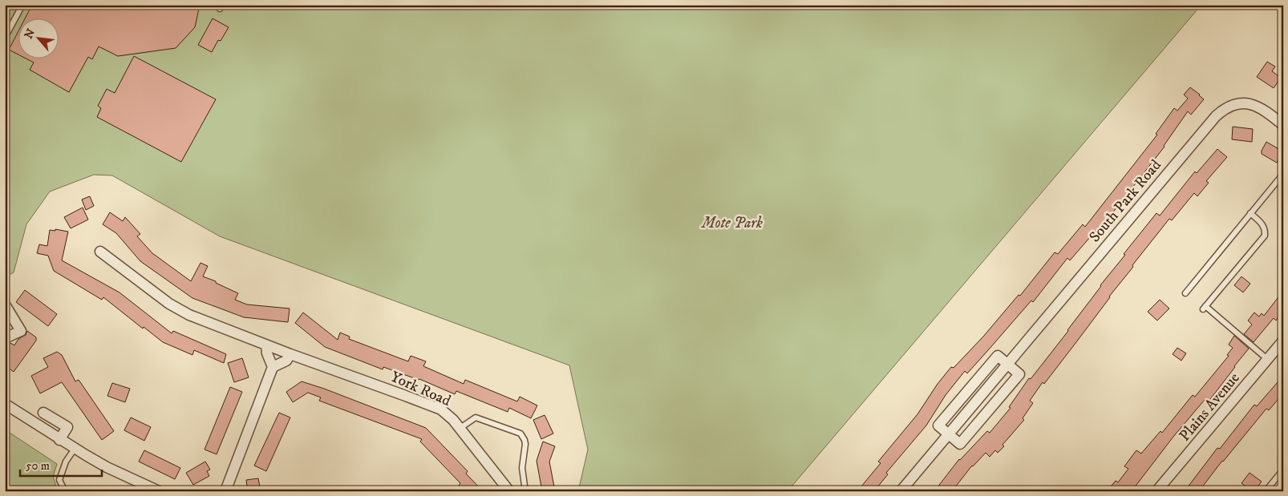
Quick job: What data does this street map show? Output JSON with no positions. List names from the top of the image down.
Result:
{
  "streets": {
    "street": ["South Park Road", "York Road", "Plains Avenue"]
  },
  "parks": ["Mote Park"],
  "scale_bar": "50 m",
  "north": "top left"
}
